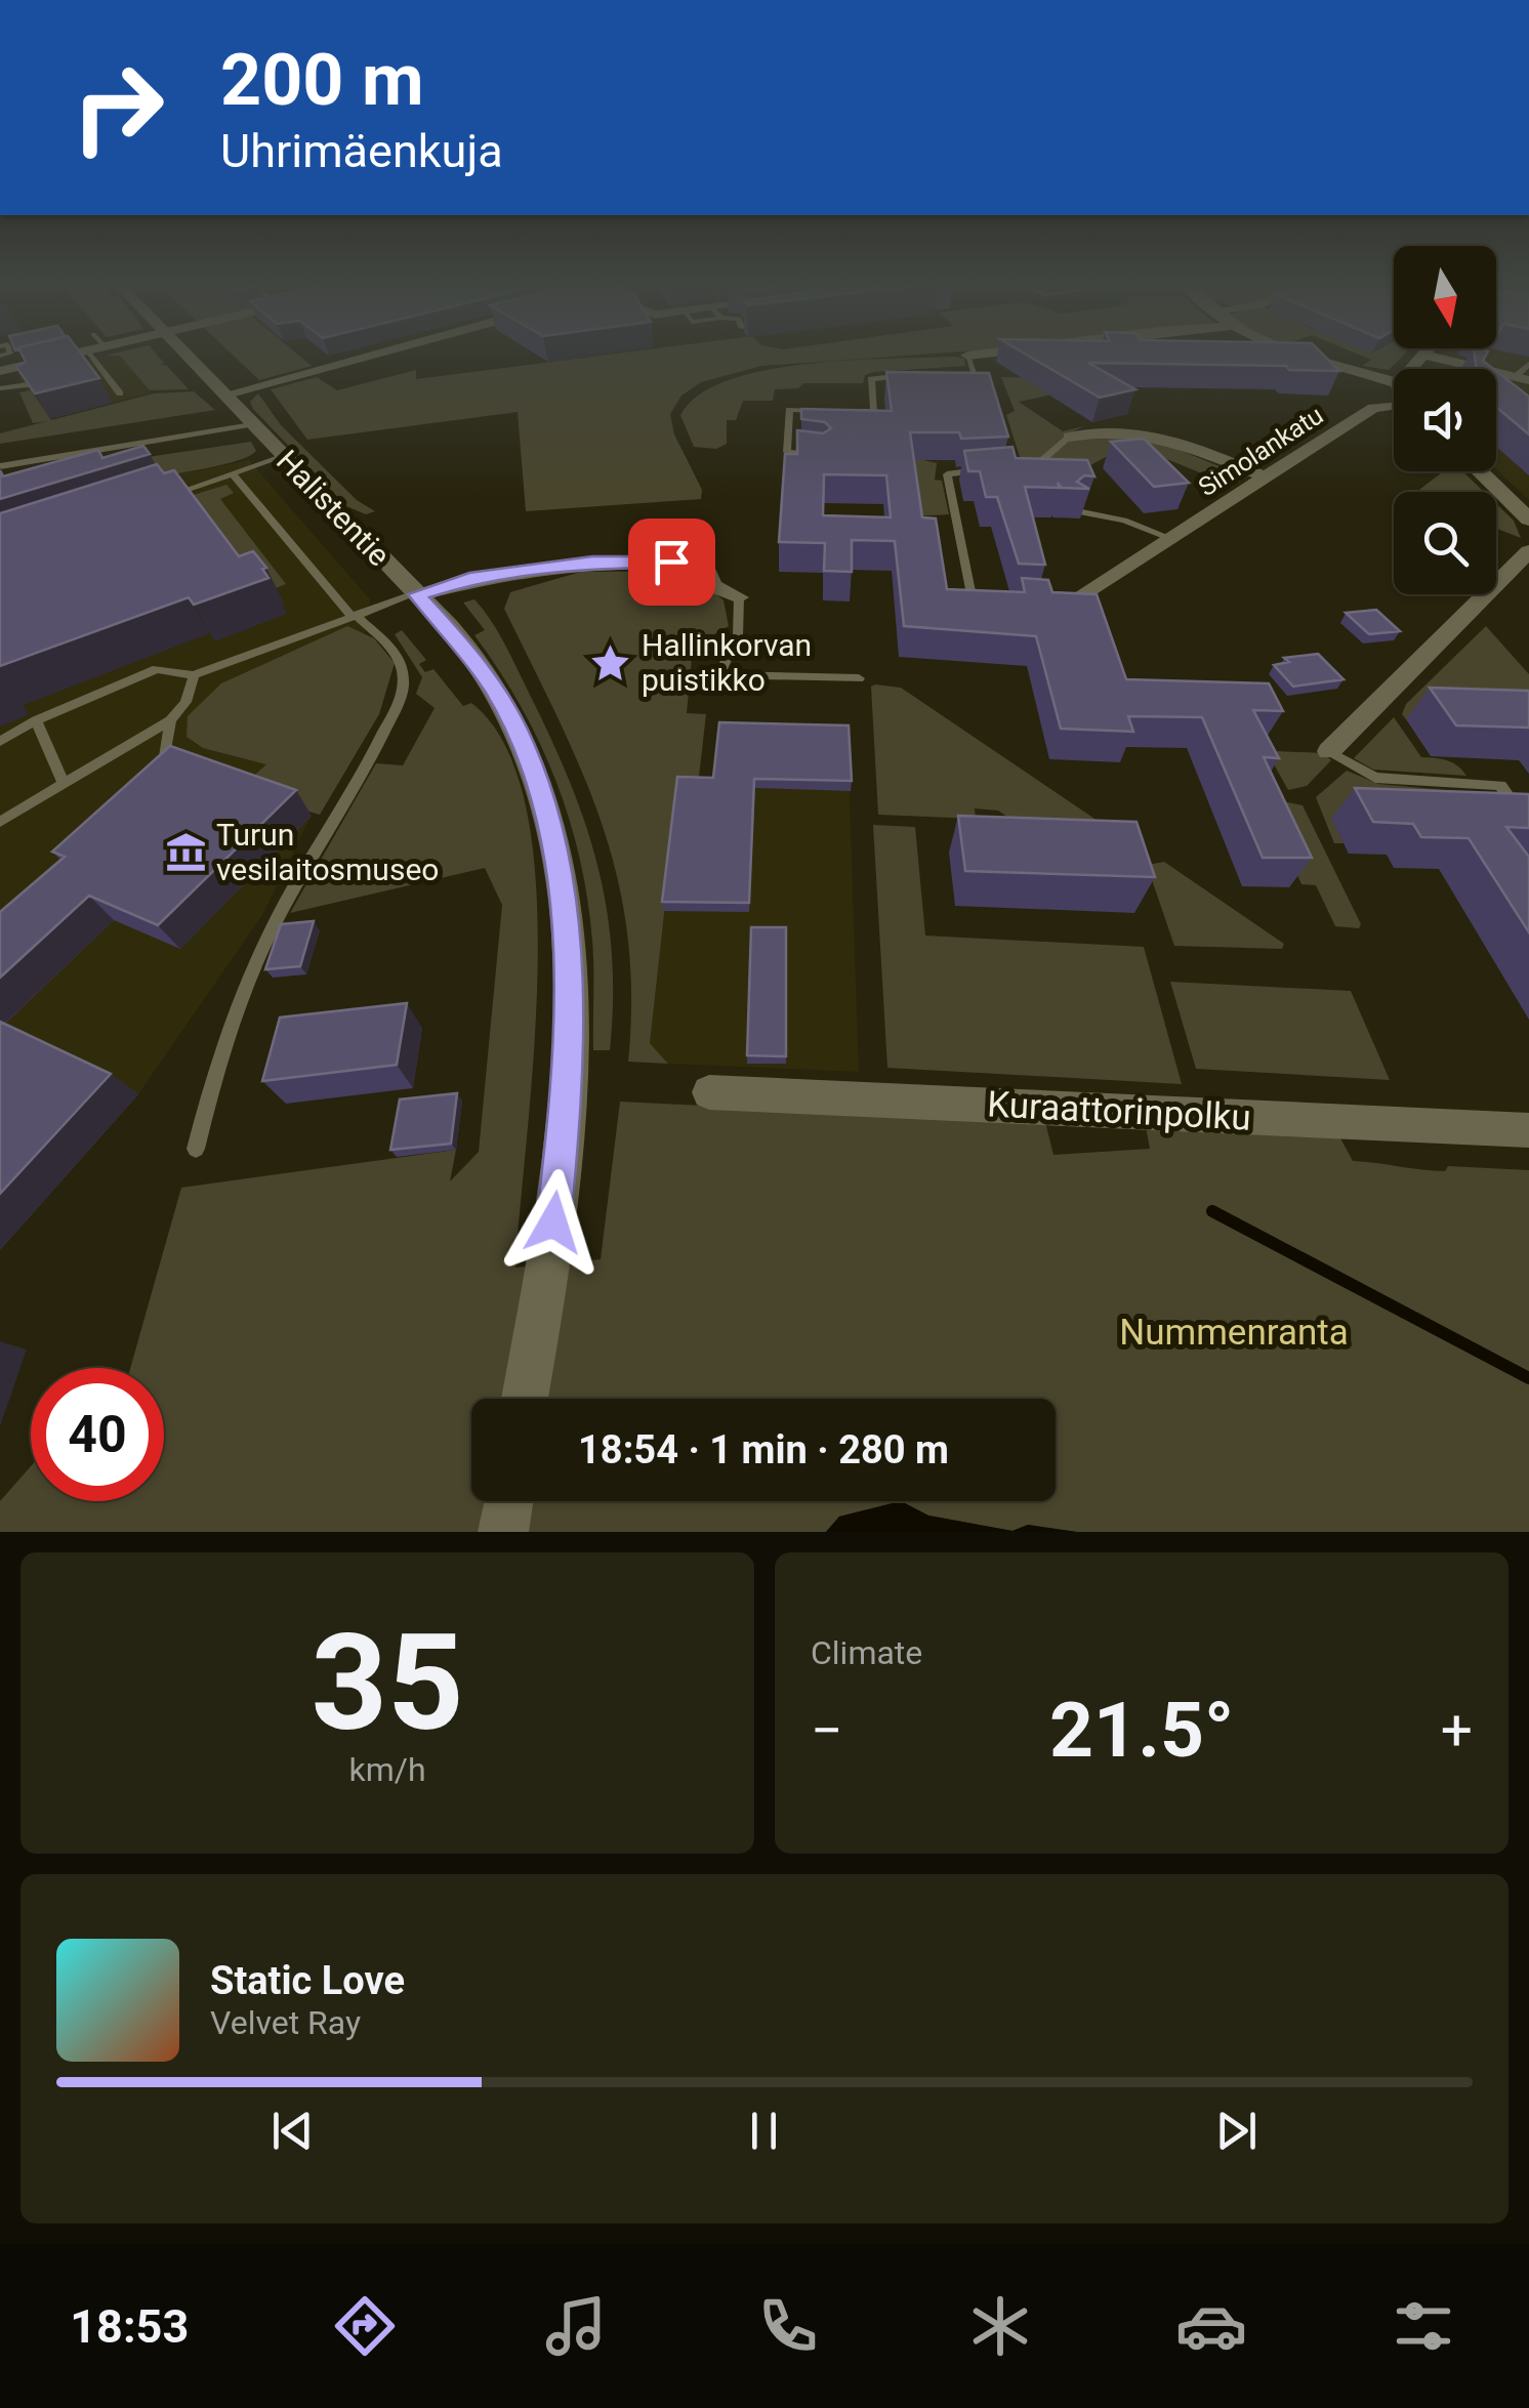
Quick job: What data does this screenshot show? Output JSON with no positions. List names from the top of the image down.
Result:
{
  "streets": {
    "street": ["Simolankatu", "Halistentie", "Kuraattorinpolku"]
  },
  "parks": ["Nummenranta"],
  "places": {
    "place": ["Hallinkorvan puistikko"],
    "museum": ["Turun vesilaitosmuseo"]
  },
  "north": "bottom",
  "page": {
    "turn": ["200 m", "Uhrimäenkuja"],
    "limit": "40",
    "trip": "18:54 · 1 min · 280 m",
    "tile": [
      ["35", "km/h"],
      "Climate"
    ],
    "heat": ["−", "21.5°", "+"],
    "song": ["Static Love", "Velvet Ray"],
    "tabs": "18:53"
  }
}
